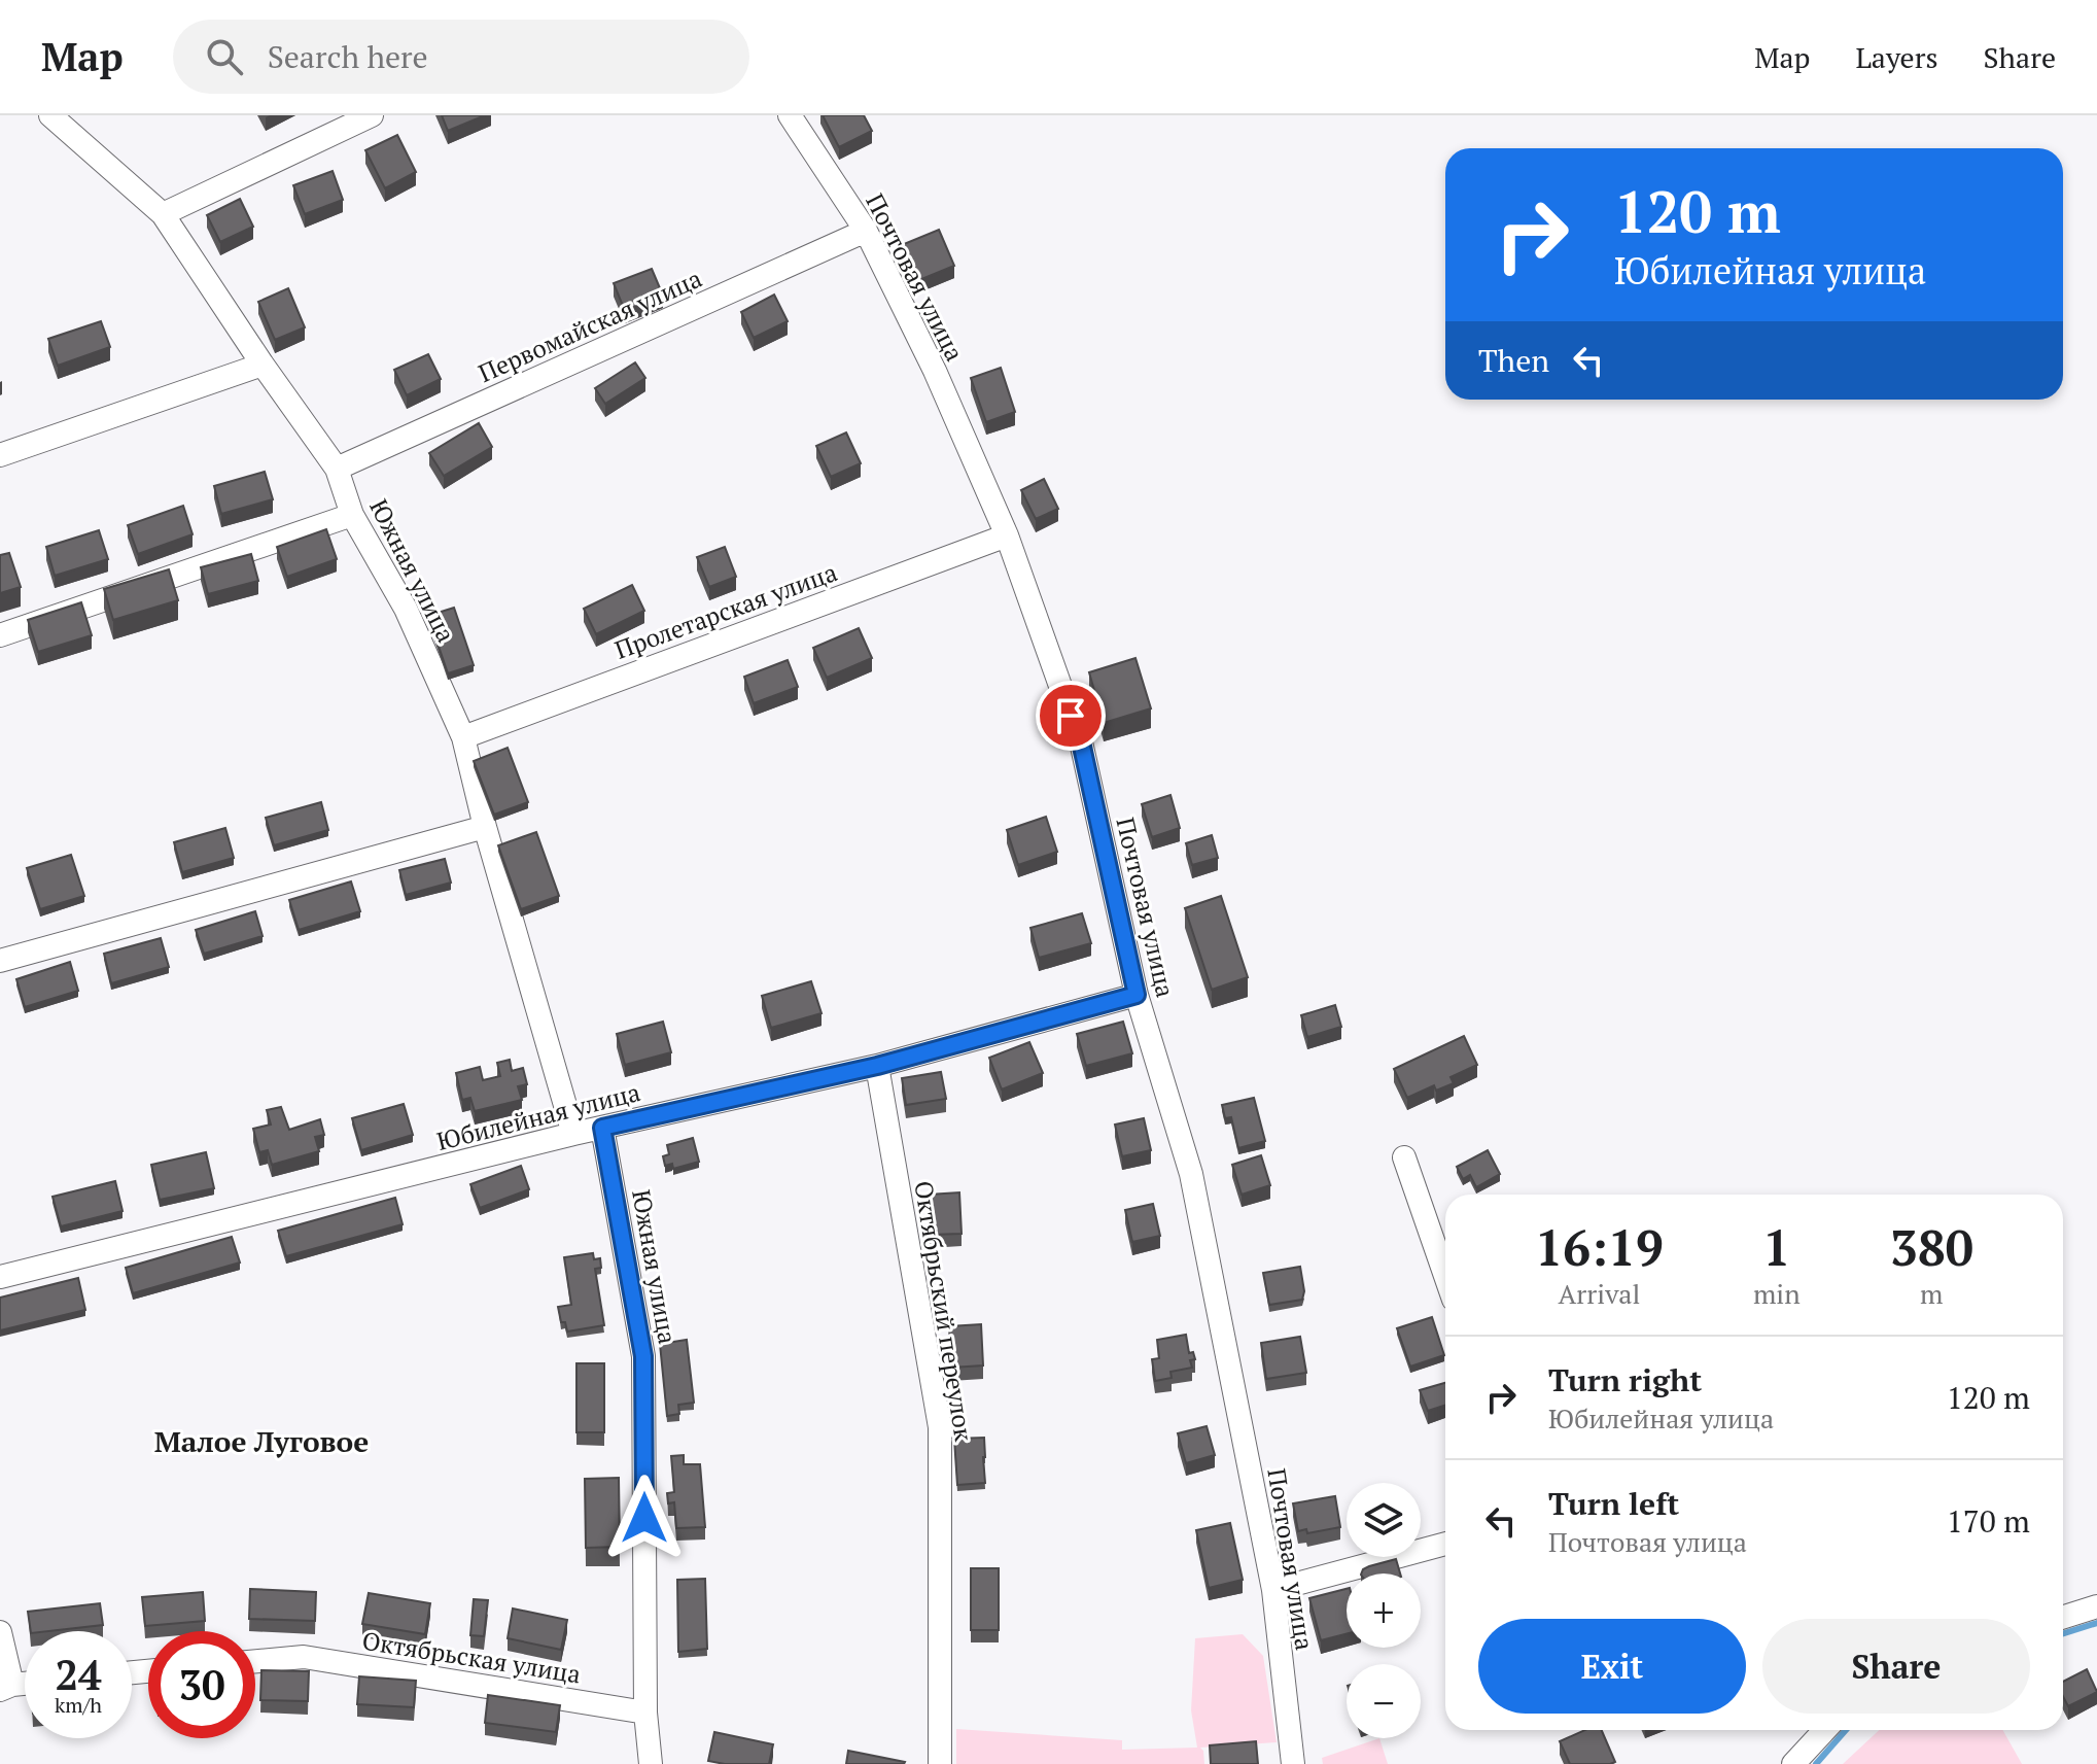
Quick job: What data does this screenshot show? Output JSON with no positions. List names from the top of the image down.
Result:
{
  "streets": {
    "street": [
      "Почтовая улица",
      "Первомайская улица",
      "Южная улица",
      "Пролетарская улица",
      "Юбилейная улица",
      "Октябрьский переулок",
      "Октябрьская улица"
    ]
  },
  "crossings": [
    ["Почтовая улица", "Первомайская улица"],
    ["Почтовая улица", "Пролетарская улица"],
    ["Почтовая улица", "Юбилейная улица"],
    ["Первомайская улица", "Южная улица"],
    ["Южная улица", "Пролетарская улица"],
    ["Южная улица", "Юбилейная улица"],
    ["Южная улица", "Октябрьская улица"],
    ["Юбилейная улица", "Октябрьский переулок"]
  ],
  "districts": ["Малое Луговое"],
  "page": {
    "header": "Map",
    "search": "Search here",
    "nav": ["Map", "Layers", "Share"],
    "turn": ["120 m", "Юбилейная улица"],
    "then": "Then",
    "eta": [
      "16:19",
      "Arrival",
      "1",
      "min",
      "380",
      "m"
    ],
    "list": [
      {
        "name": "Turn right",
        "note": "Юбилейная улица",
        "value": "120 m"
      },
      {
        "name": "Turn left",
        "note": "Почтовая улица",
        "value": "170 m"
      }
    ],
    "map_buttons": ["+", "−"],
    "buttons": ["Exit", "Share"],
    "speed": "24 km/h",
    "limit": "30"
  }
}
